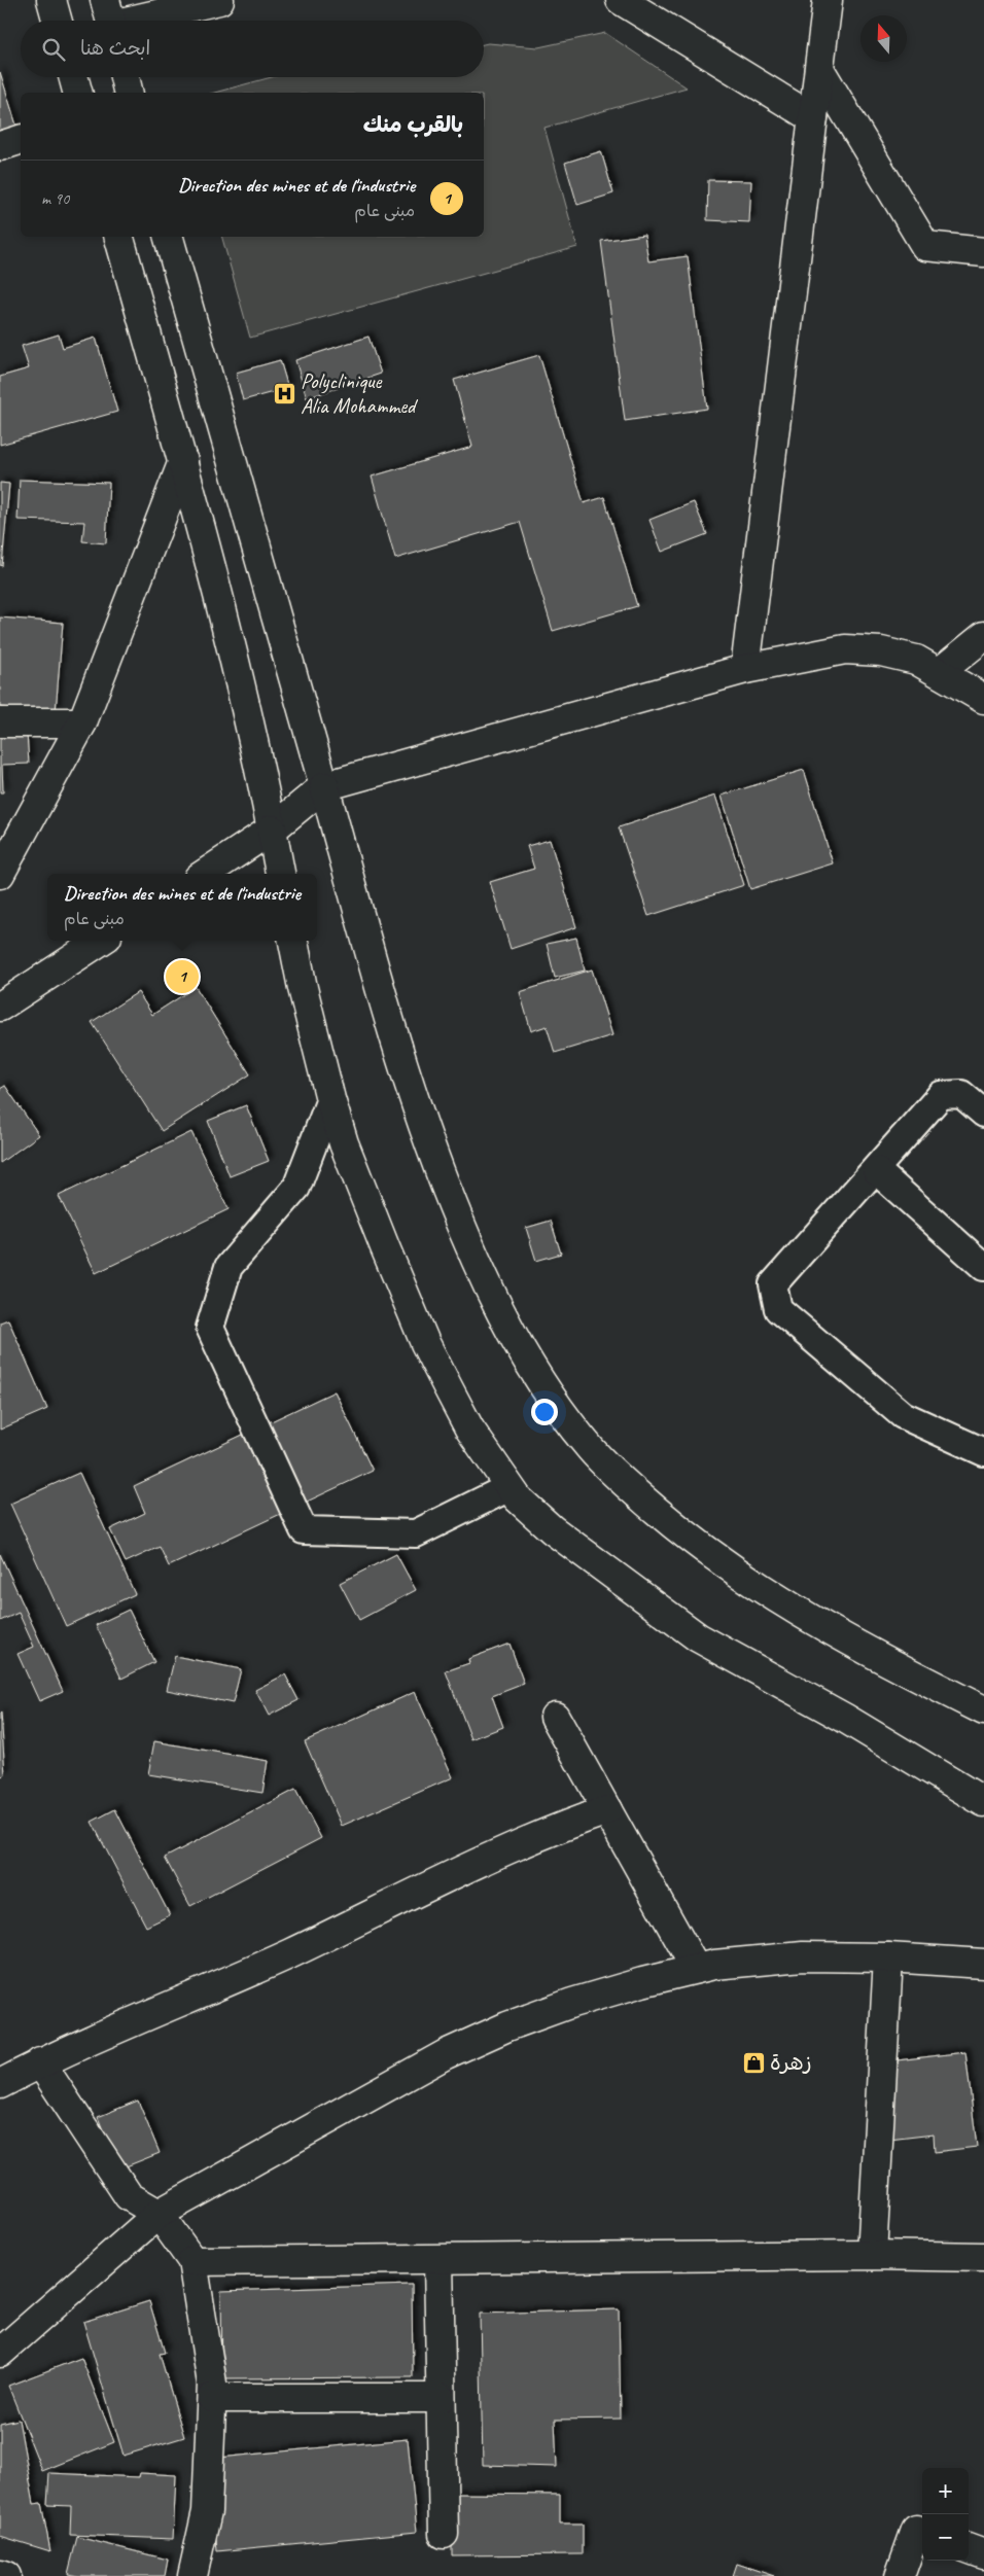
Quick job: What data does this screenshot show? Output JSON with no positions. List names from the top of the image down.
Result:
{
  "places": {
    "hospital": ["Polyclinique Alia Mohammed"],
    "shop": ["زهرة"]
  },
  "north": "top",
  "page": {
    "search": "ابحث هنا",
    "heading": "بالقرب منك",
    "list": [
      {
        "mark": "1",
        "name": "Direction des mines et de l'industrie",
        "note": "مبنى عام",
        "value": "90 m"
      }
    ],
    "popup": ["Direction des mines et de l'industrie", "مبنى عام"],
    "pins": "1",
    "map_buttons": ["+", "−"]
  }
}
